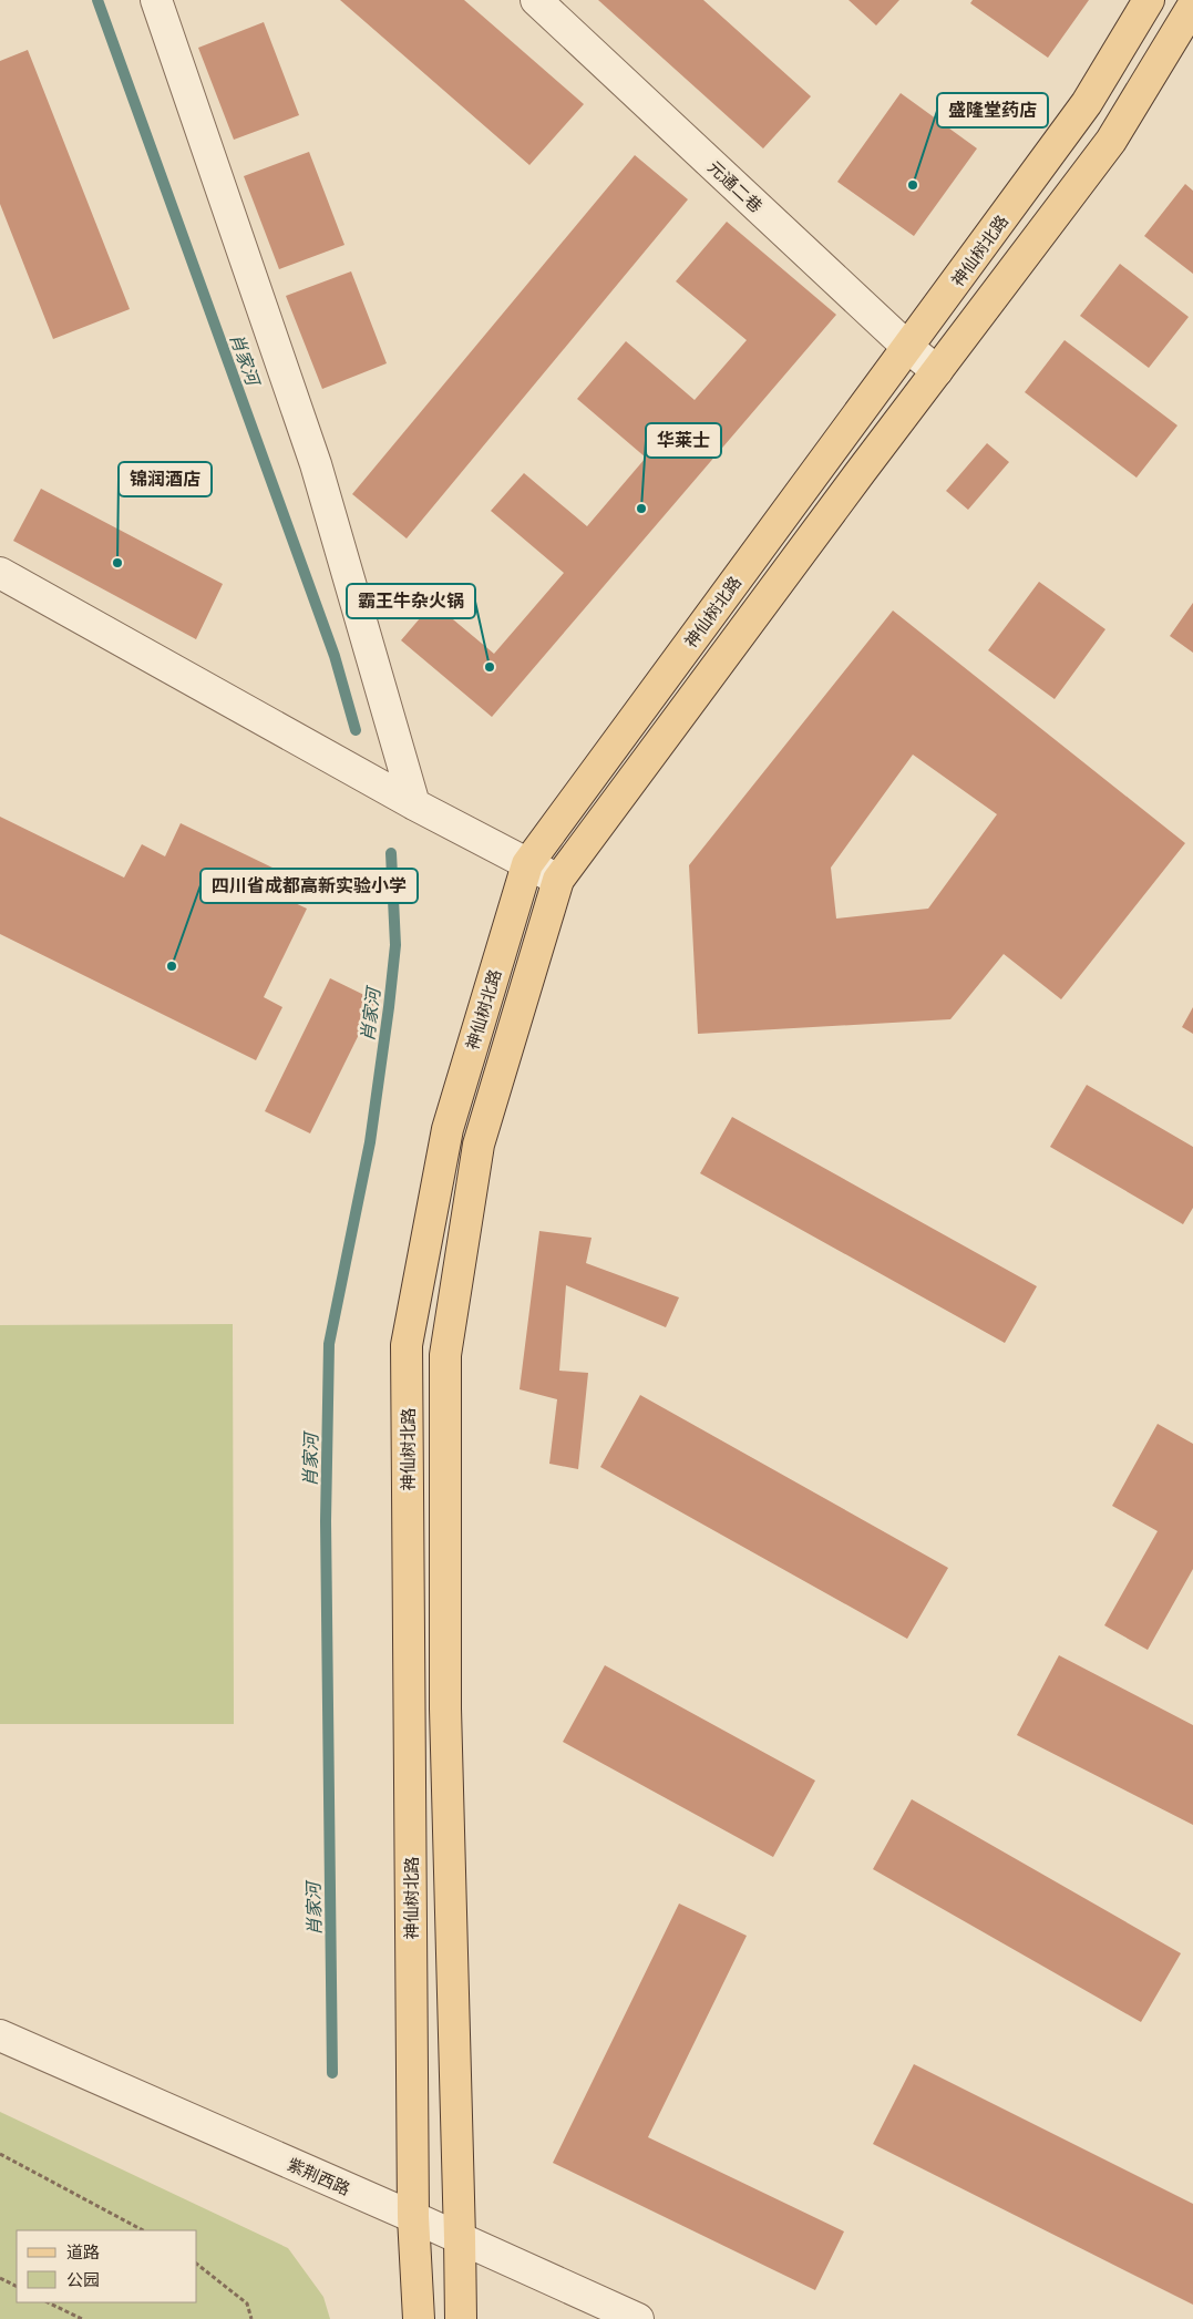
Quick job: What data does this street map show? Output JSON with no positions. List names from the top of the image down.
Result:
{
  "streets": {
    "main road": ["神仙树北路"],
    "street": ["元通二巷", "紫荆西路"]
  },
  "crossings": [
    ["元通二巷", "神仙树北路"],
    ["神仙树北路", "紫荆西路"]
  ],
  "water": ["肖家河"],
  "places": [
    "盛隆堂药店",
    "华莱士",
    "锦润酒店",
    "霸王牛杂火锅",
    "四川省成都高新实验小学"
  ],
  "legend": ["道路", "公园"]
}
